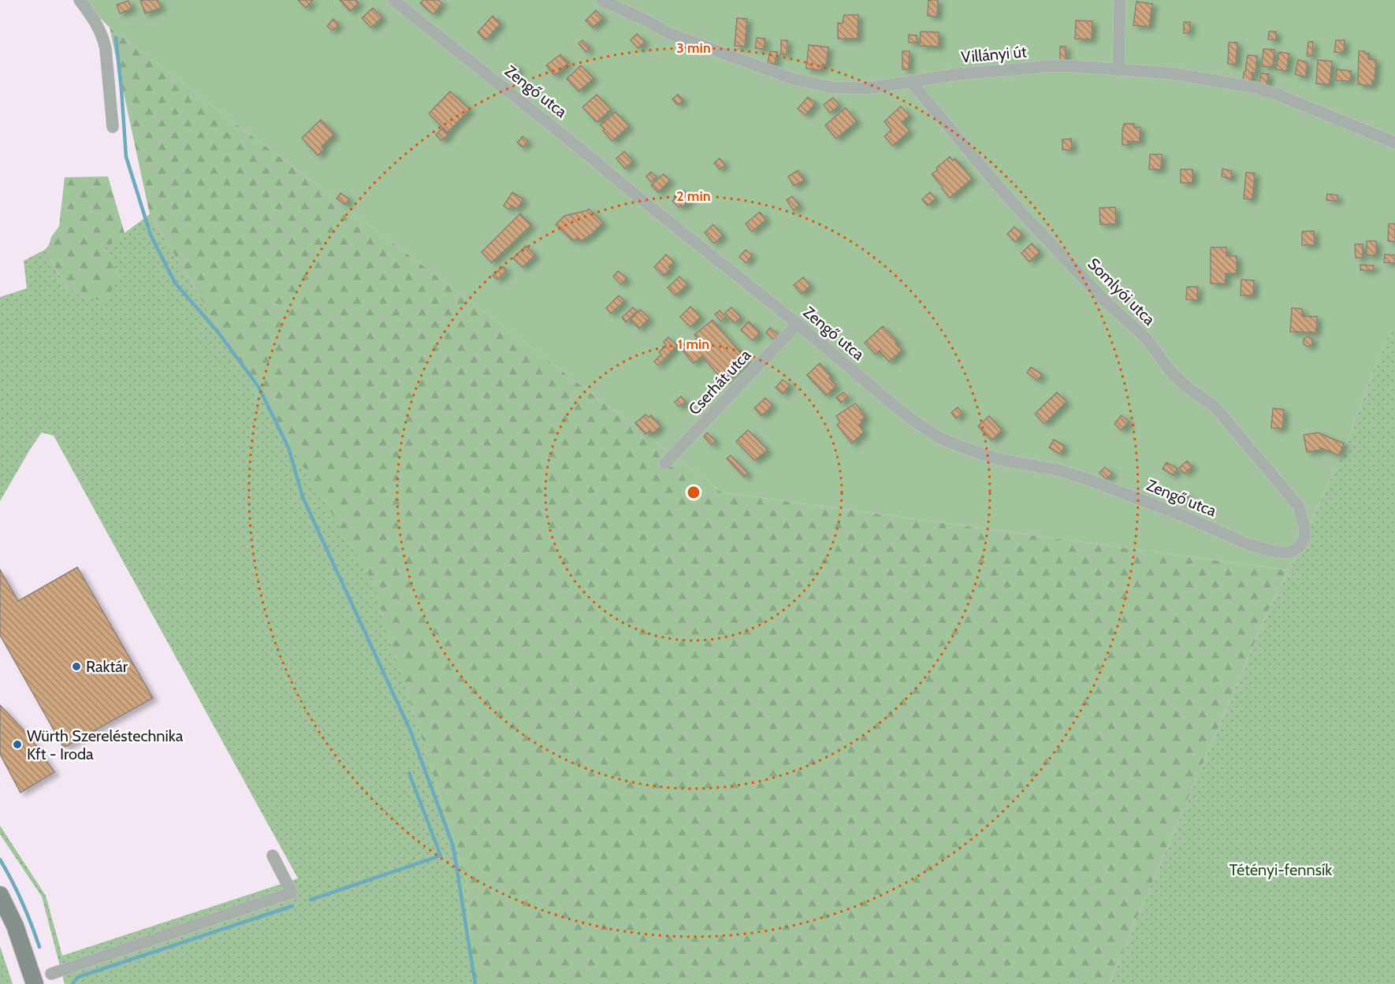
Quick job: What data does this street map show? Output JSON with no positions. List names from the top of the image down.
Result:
{
  "streets": {
    "street": [
      "Villányi út",
      "Zengő utca",
      "Somlyói utca",
      "Cserhát utca"
    ]
  },
  "crossings": [
    ["Villányi út", "Somlyói utca"],
    ["Zengő utca", "Somlyói utca"],
    ["Zengő utca", "Cserhát utca"]
  ],
  "parks": ["Tétényi-fennsík"],
  "places": ["Raktár", "Würth Szereléstechnika Kft - Iroda"],
  "rings": ["3 min", "2 min", "1 min"]
}
